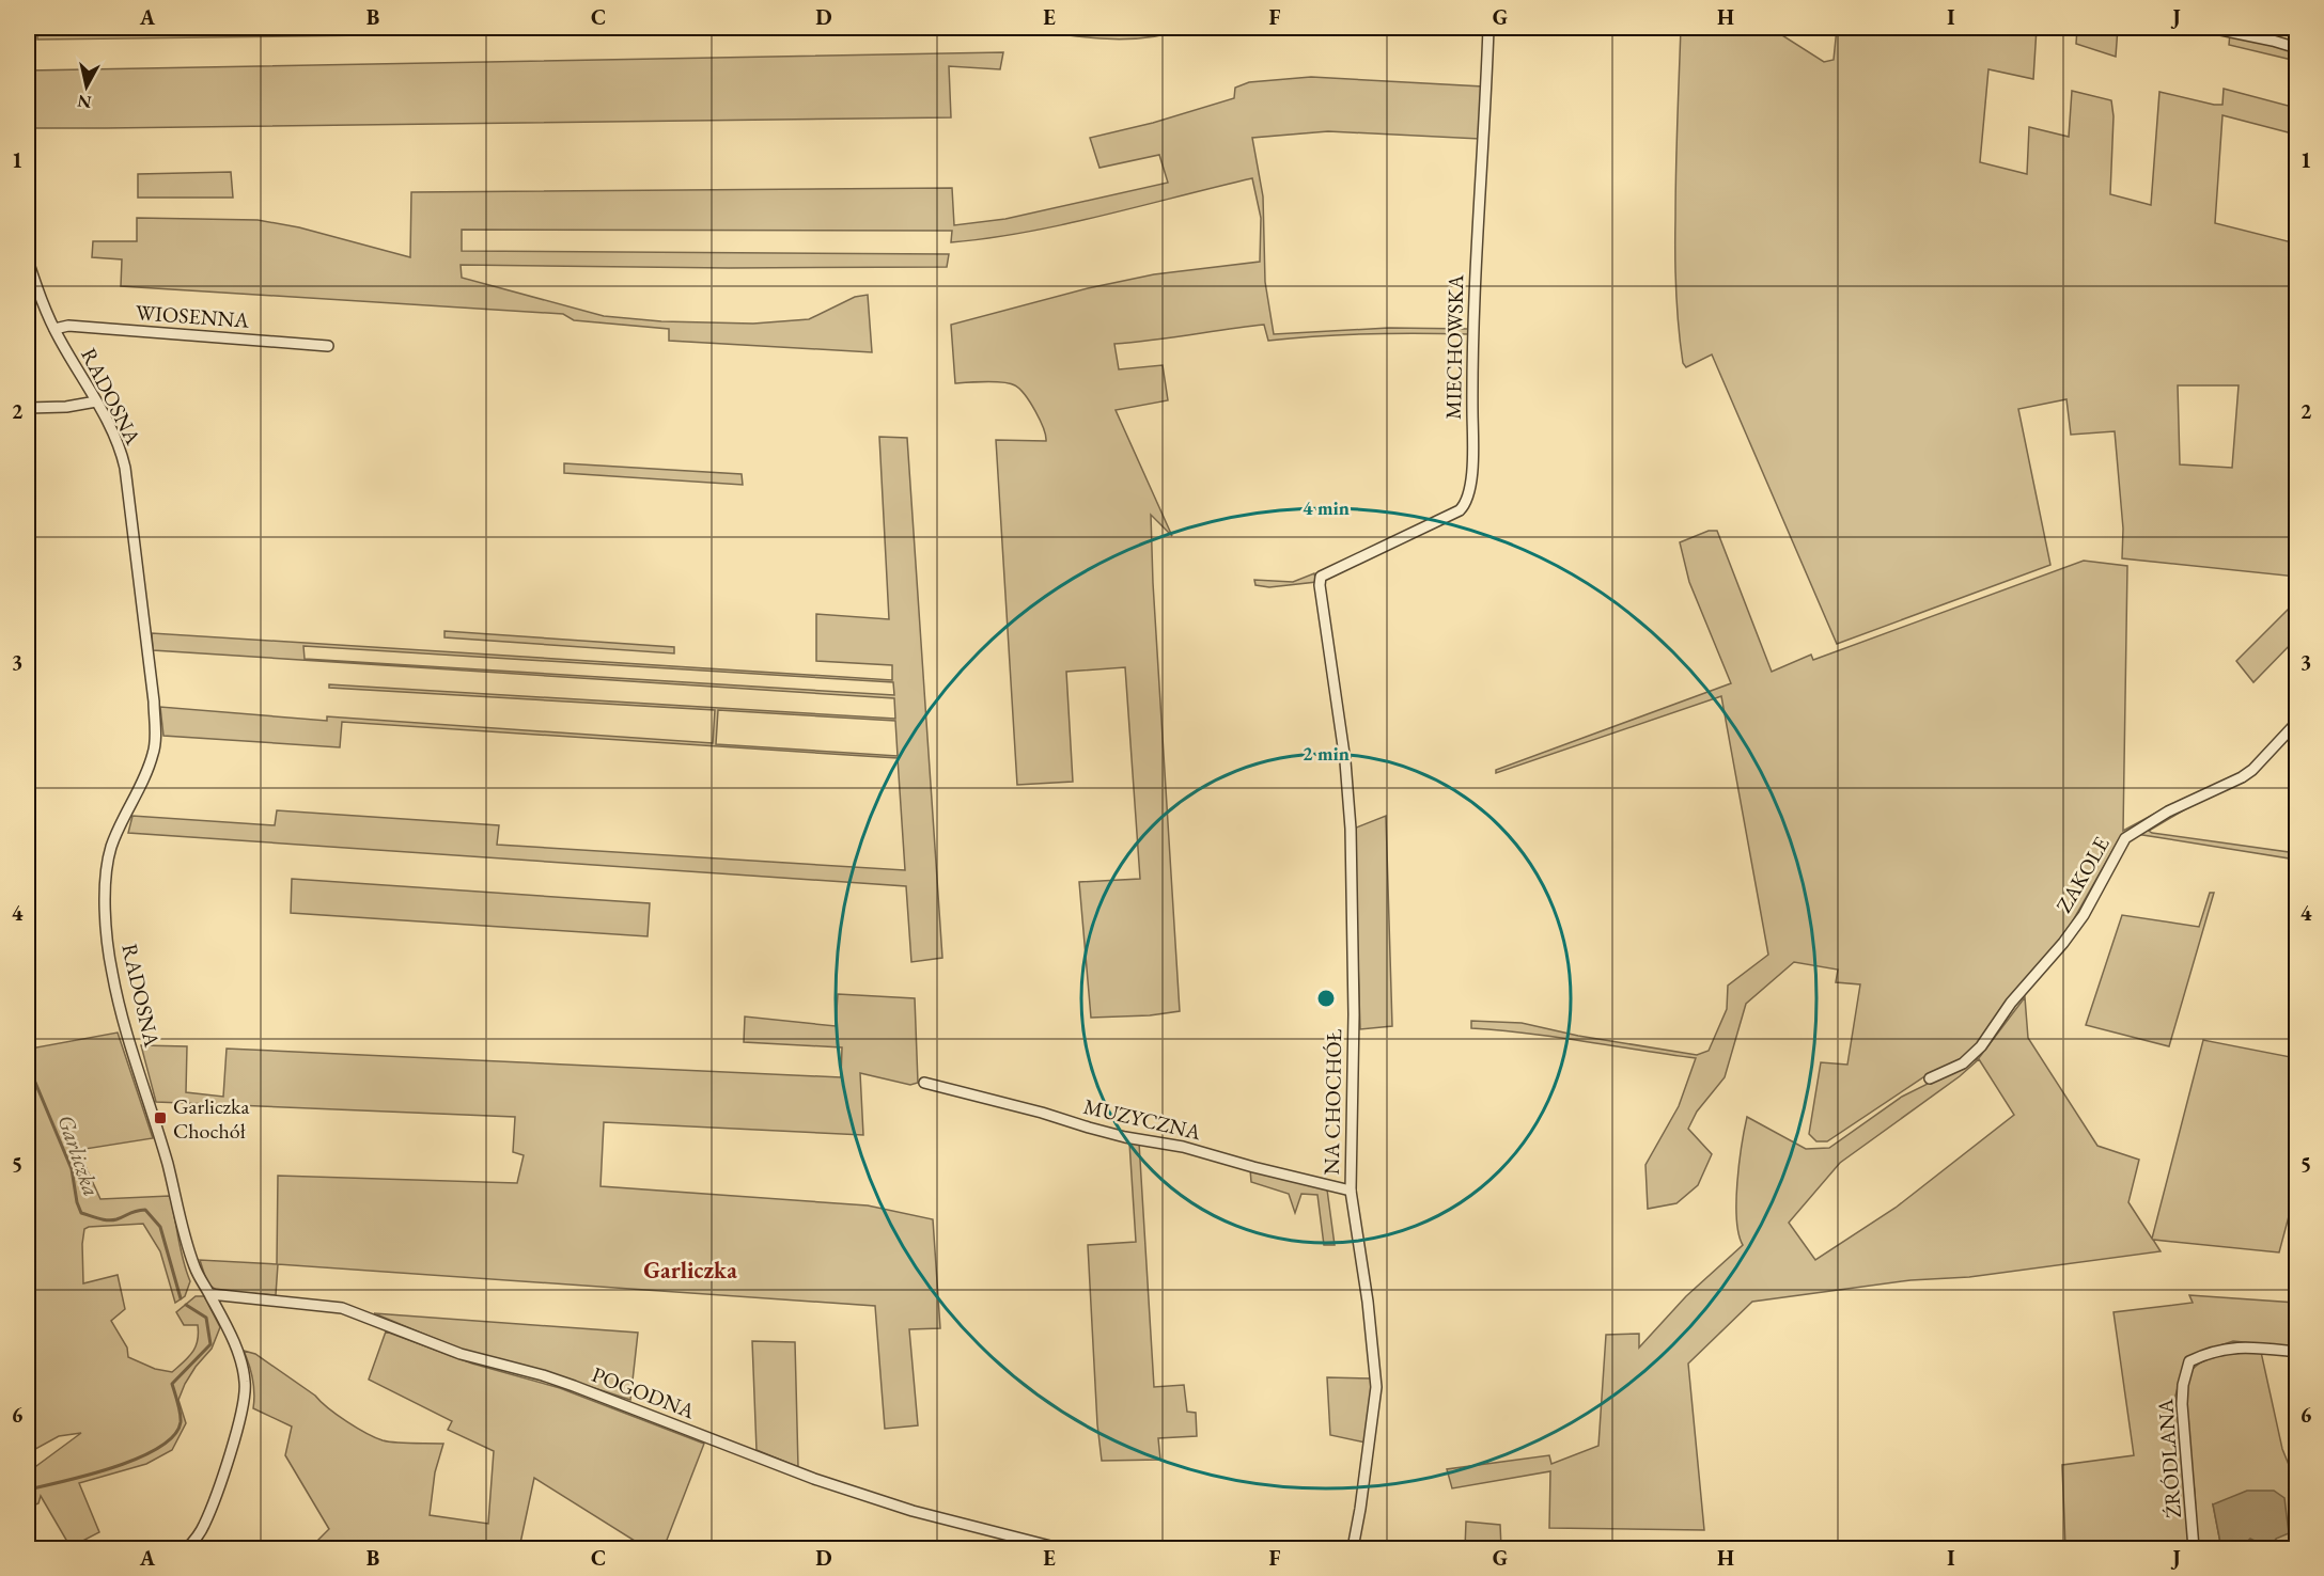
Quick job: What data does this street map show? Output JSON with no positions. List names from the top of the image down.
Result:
{
  "streets": {
    "street": [
      "WIOSENNA",
      "MIECHOWSKA",
      "RADOSNA",
      "ZAKOLE",
      "NA CHOCHÓŁ",
      "MUZYCZNA",
      "POGODNA",
      "ŹRÓDLANA"
    ]
  },
  "crossings": [
    ["WIOSENNA", "RADOSNA"],
    ["MIECHOWSKA", "NA CHOCHÓŁ"],
    ["RADOSNA", "POGODNA"],
    ["NA CHOCHÓŁ", "MUZYCZNA"]
  ],
  "districts": ["Garliczka"],
  "water": ["Garliczka"],
  "places": {
    "transit": ["Garliczka Chochół"]
  },
  "north": "bottom",
  "grid": {
    "columns": [
      "A",
      "B",
      "C",
      "D",
      "E",
      "F",
      "G",
      "H",
      "I",
      "J"
    ],
    "rows": [
      "1",
      "2",
      "3",
      "4",
      "5",
      "6"
    ]
  },
  "rings": ["4 min", "2 min"]
}
